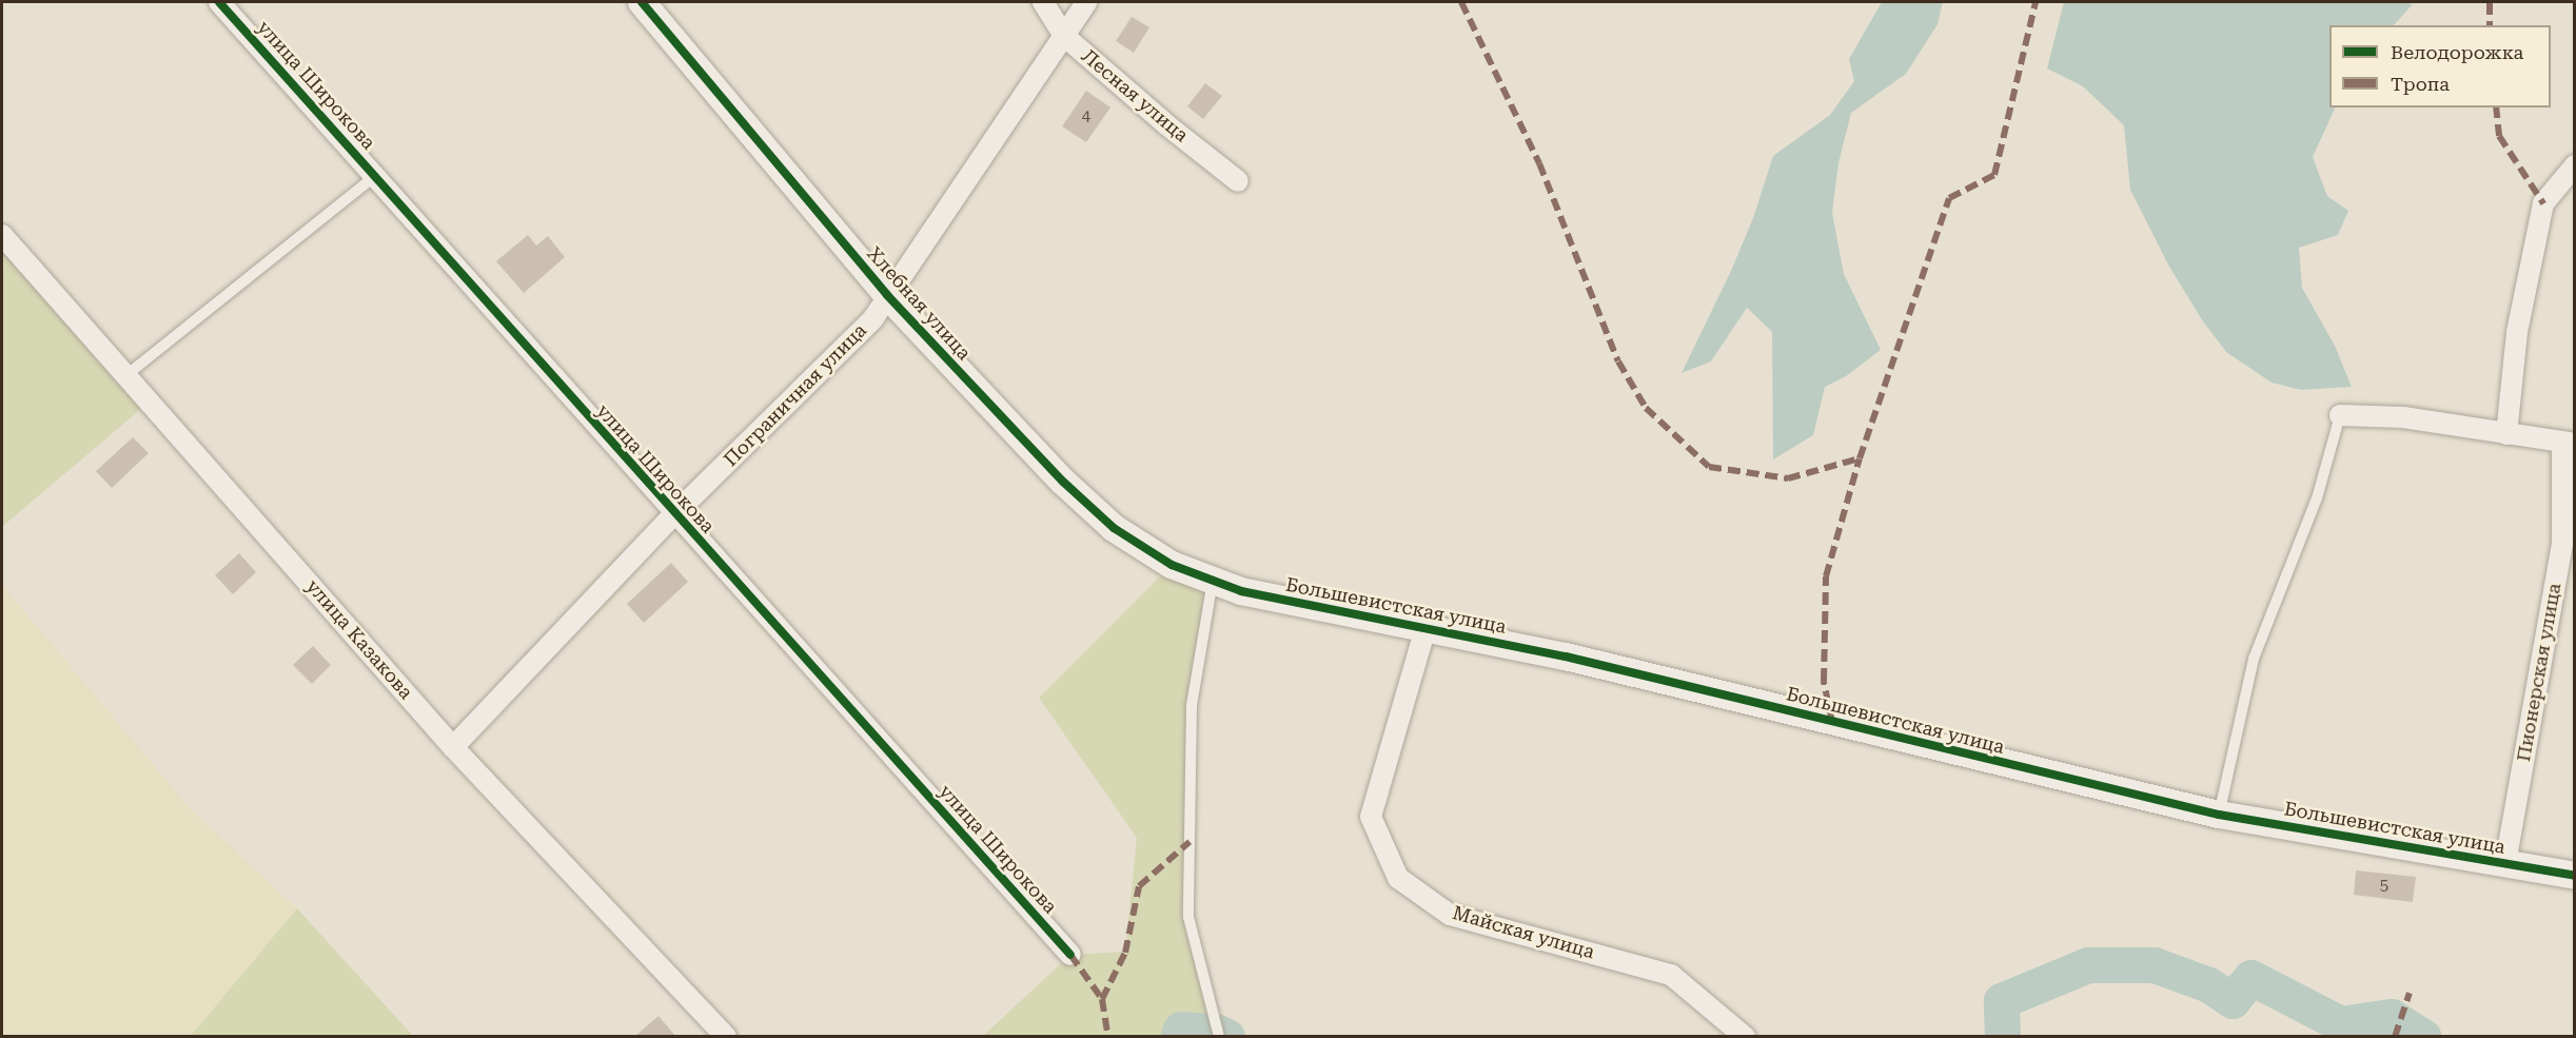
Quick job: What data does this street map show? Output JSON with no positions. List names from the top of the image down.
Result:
{
  "streets": {
    "street": [
      "улица Широкова",
      "Лесная улица",
      "Хлебная улица",
      "Пограничная улица",
      "Большевистская улица",
      "улица Казакова",
      "Пионерская улица",
      "Майская улица"
    ]
  },
  "crossings": [
    ["улица Широкова", "Пограничная улица"],
    ["Лесная улица", "Пограничная улица"],
    ["Хлебная улица", "Пограничная улица"],
    ["Хлебная улица", "Большевистская улица"],
    ["Пограничная улица", "улица Казакова"],
    ["Большевистская улица", "Пионерская улица"],
    ["Большевистская улица", "Майская улица"]
  ],
  "house_numbers": ["4", "5"],
  "legend": ["Велодорожка", "Тропа"]
}
